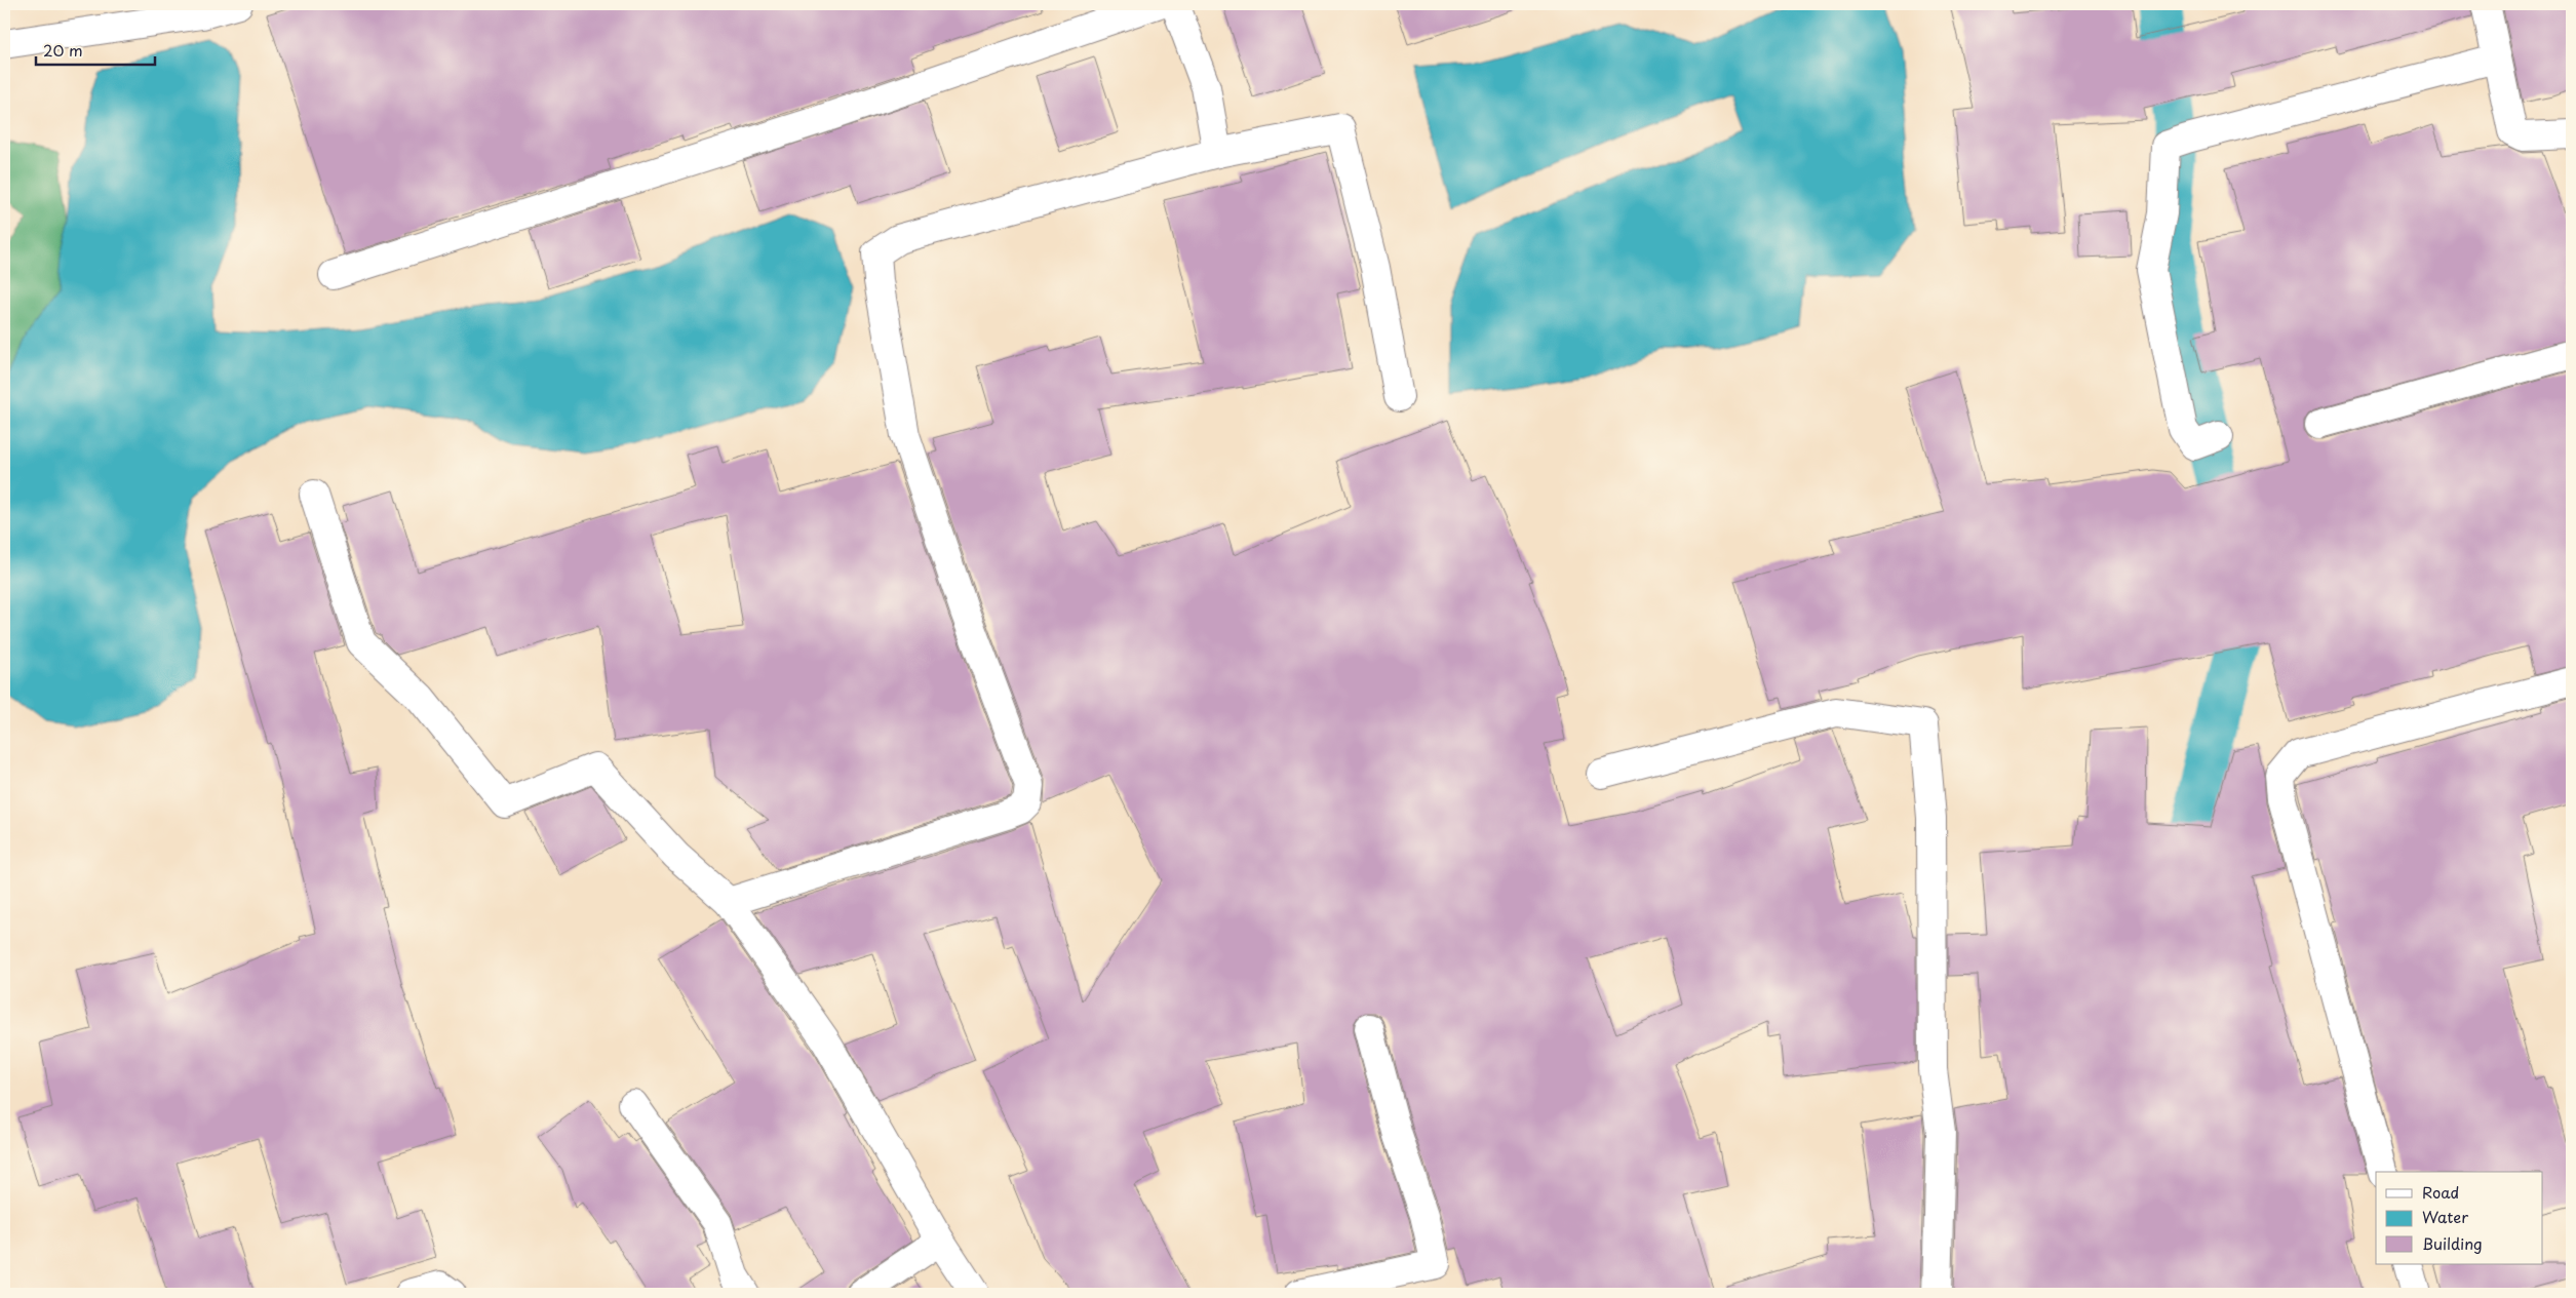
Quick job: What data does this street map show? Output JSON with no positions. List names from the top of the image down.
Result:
{
  "legend": ["Road", "Water", "Building"],
  "scale_bar": "20 m"
}
